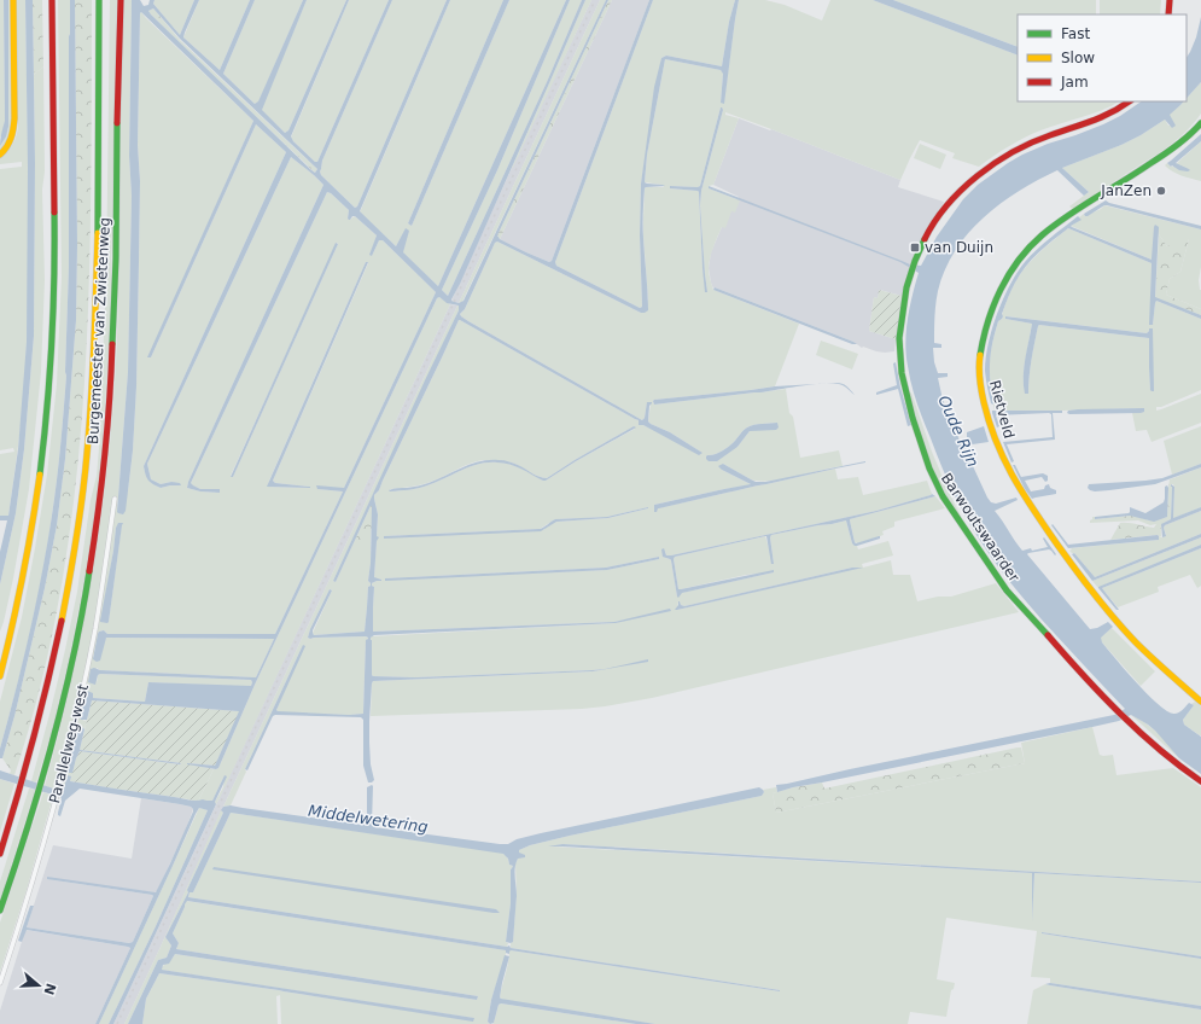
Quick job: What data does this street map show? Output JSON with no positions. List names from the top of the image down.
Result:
{
  "streets": {
    "main road": ["Burgemeester van Zwietenweg", "Rietveld", "Barwoutswaarder"],
    "street": ["Parallelweg-west"]
  },
  "water": ["Oude Rijn", "Middelwetering"],
  "places": {
    "other": ["JanZen"],
    "transit": ["van Duijn"]
  },
  "legend": ["Fast", "Slow", "Jam"],
  "north": "right"
}
